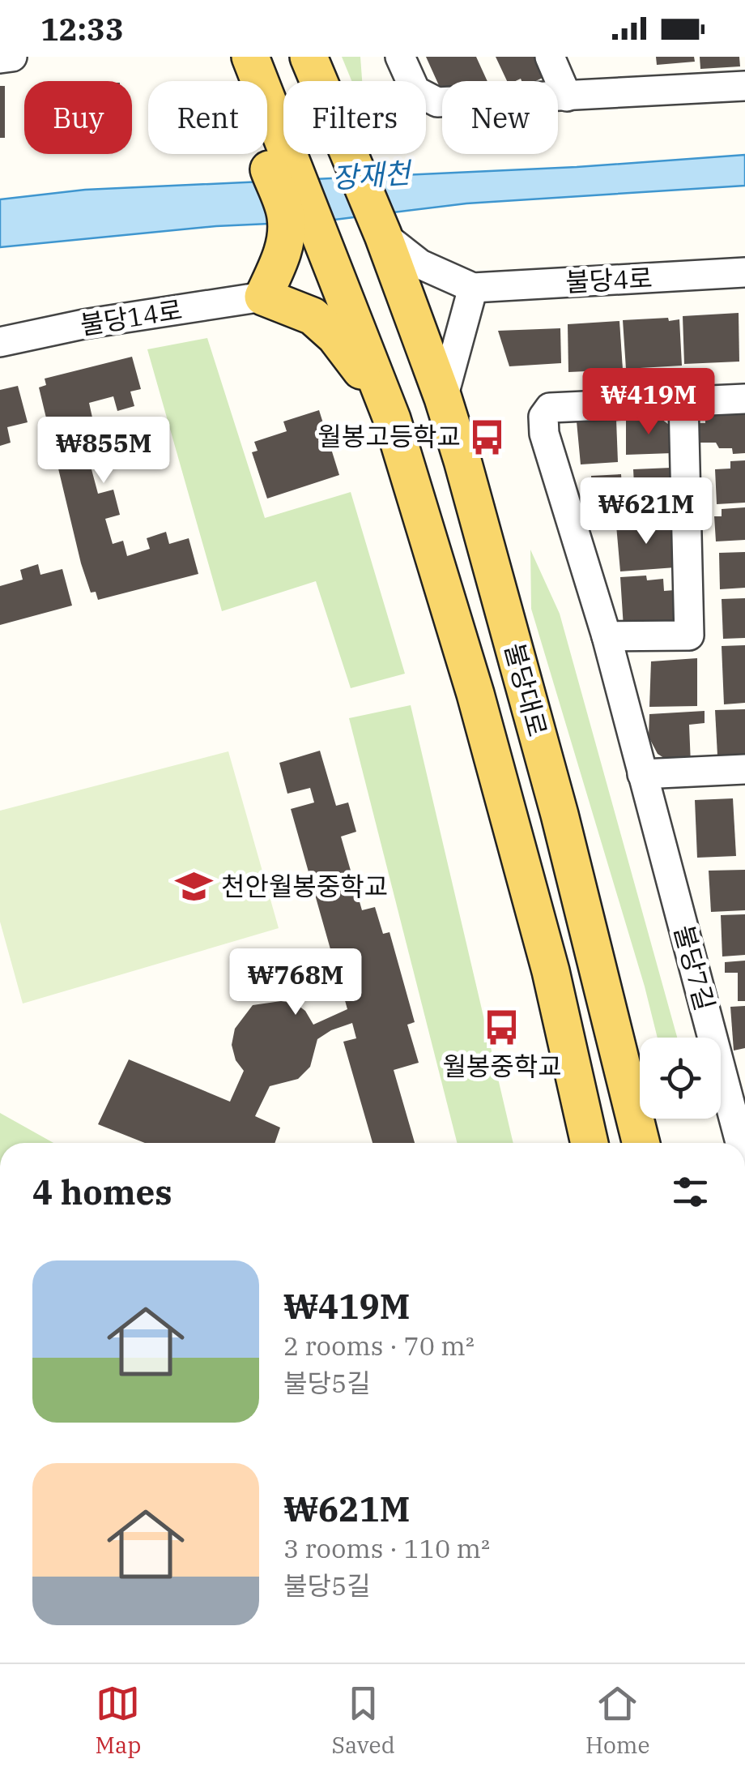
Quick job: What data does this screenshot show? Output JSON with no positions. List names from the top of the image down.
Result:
{
  "streets": {
    "main road": ["불당대로"],
    "street": ["불당4로", "불당14로", "불당7길"]
  },
  "water": ["장재천"],
  "places": {
    "bus stop": ["월봉고등학교", "월봉중학교"],
    "school or university": ["천안월봉중학교"]
  },
  "page": {
    "status": "12:33",
    "chip": [
      "Buy",
      "Rent",
      "Filters",
      "New"
    ],
    "price": [
      "₩419M",
      "₩855M",
      "₩621M",
      "₩768M"
    ],
    "heading": "4 homes",
    "list": [
      {
        "name": "₩419M",
        "note": "2 rooms · 70 m² · 불당5길"
      },
      {
        "name": "₩621M",
        "note": "3 rooms · 110 m² · 불당5길"
      }
    ],
    "tabs": ["Map", "Saved", "Home"]
  }
}
